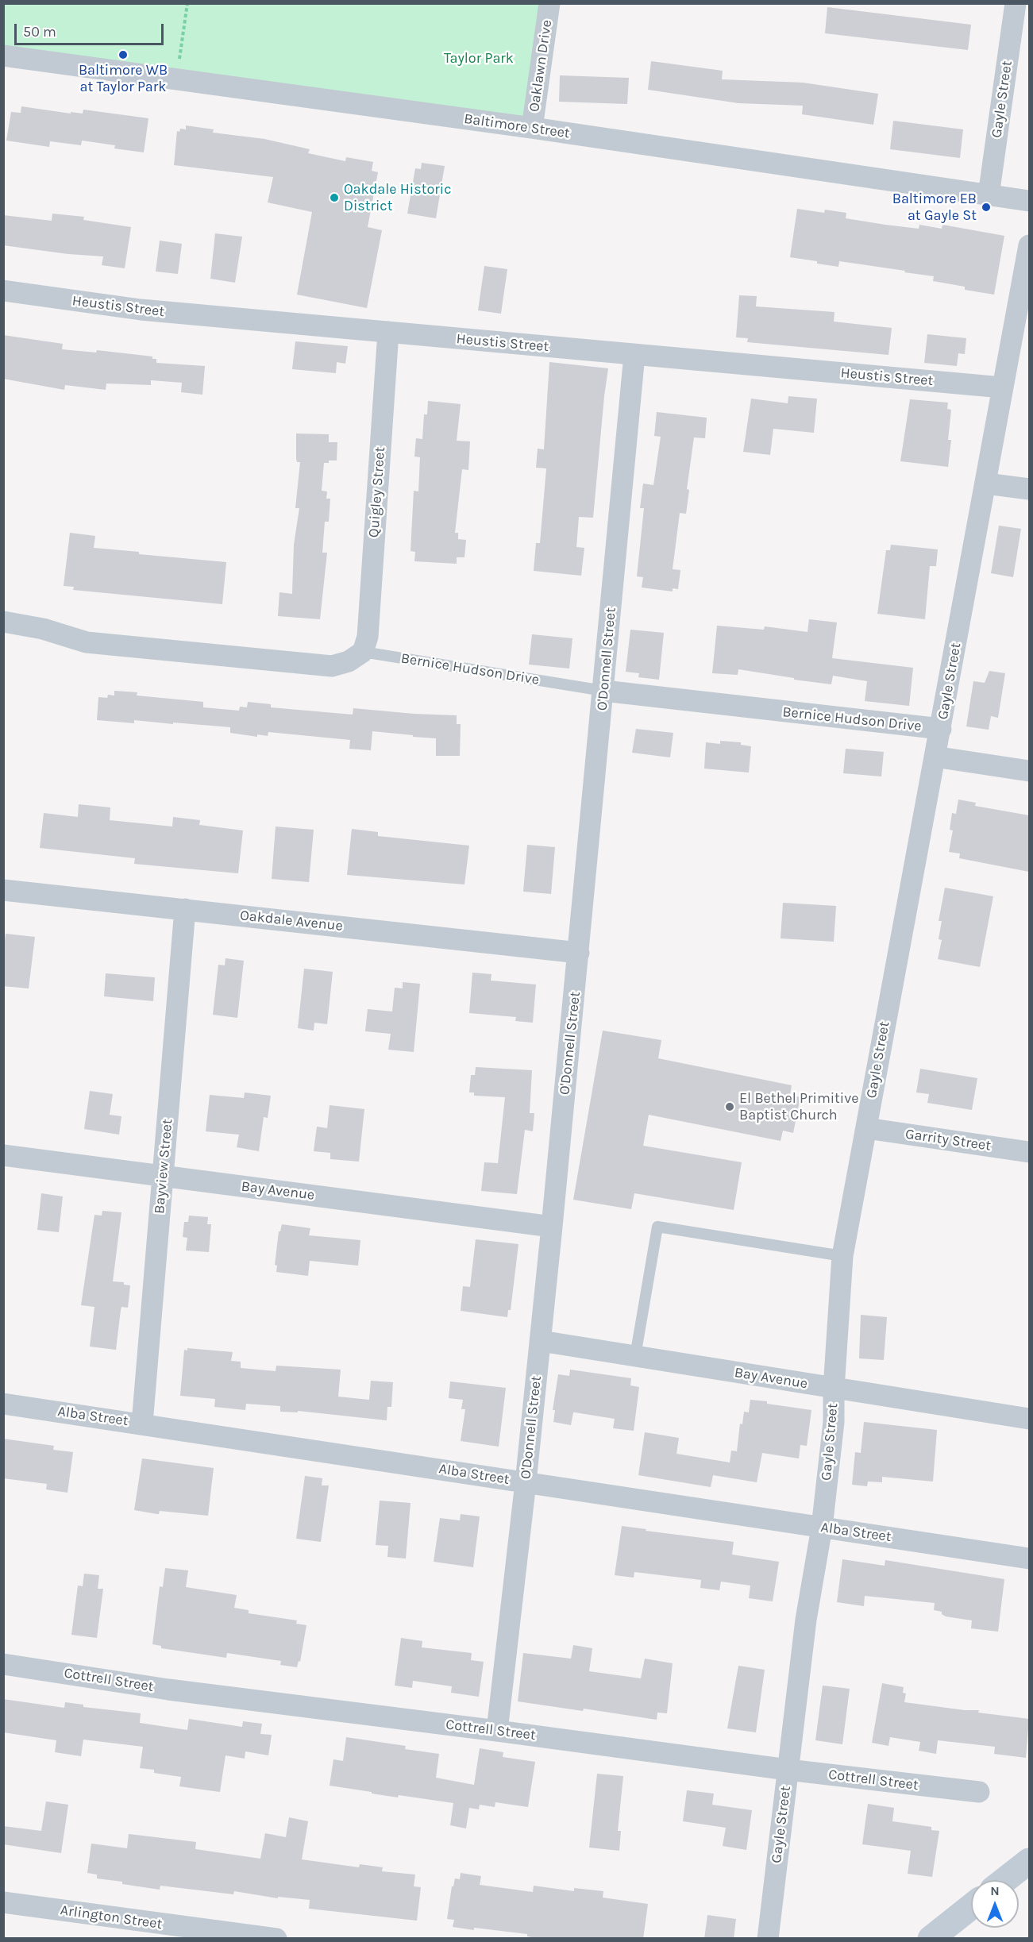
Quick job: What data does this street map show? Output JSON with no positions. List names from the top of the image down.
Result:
{
  "streets": {
    "street": [
      "Oaklawn Drive",
      "Gayle Street",
      "Baltimore Street",
      "Heustis Street",
      "Quigley Street",
      "O'Donnell Street",
      "Bernice Hudson Drive",
      "Oakdale Avenue",
      "Garrity Street",
      "Bayview Street",
      "Bay Avenue",
      "Alba Street",
      "Cottrell Street",
      "Arlington Street"
    ]
  },
  "crossings": [
    ["Oaklawn Drive", "Baltimore Street"],
    ["Gayle Street", "Baltimore Street"],
    ["Gayle Street", "Heustis Street"],
    ["Gayle Street", "Bernice Hudson Drive"],
    ["Gayle Street", "Garrity Street"],
    ["Gayle Street", "Bay Avenue"],
    ["Gayle Street", "Alba Street"],
    ["Gayle Street", "Cottrell Street"],
    ["Heustis Street", "Quigley Street"],
    ["Heustis Street", "O'Donnell Street"],
    ["Quigley Street", "Bernice Hudson Drive"],
    ["O'Donnell Street", "Bernice Hudson Drive"],
    ["O'Donnell Street", "Oakdale Avenue"],
    ["O'Donnell Street", "Bay Avenue"],
    ["O'Donnell Street", "Alba Street"],
    ["O'Donnell Street", "Cottrell Street"],
    ["Oakdale Avenue", "Bayview Street"],
    ["Bayview Street", "Bay Avenue"],
    ["Bayview Street", "Alba Street"]
  ],
  "parks": ["Taylor Park"],
  "places": [
    "Baltimore WB at Taylor Park",
    "Oakdale Historic District",
    "Baltimore EB at Gayle St",
    "El Bethel Primitive Baptist Church"
  ],
  "scale_bar": "50 m",
  "north": "top"
}
